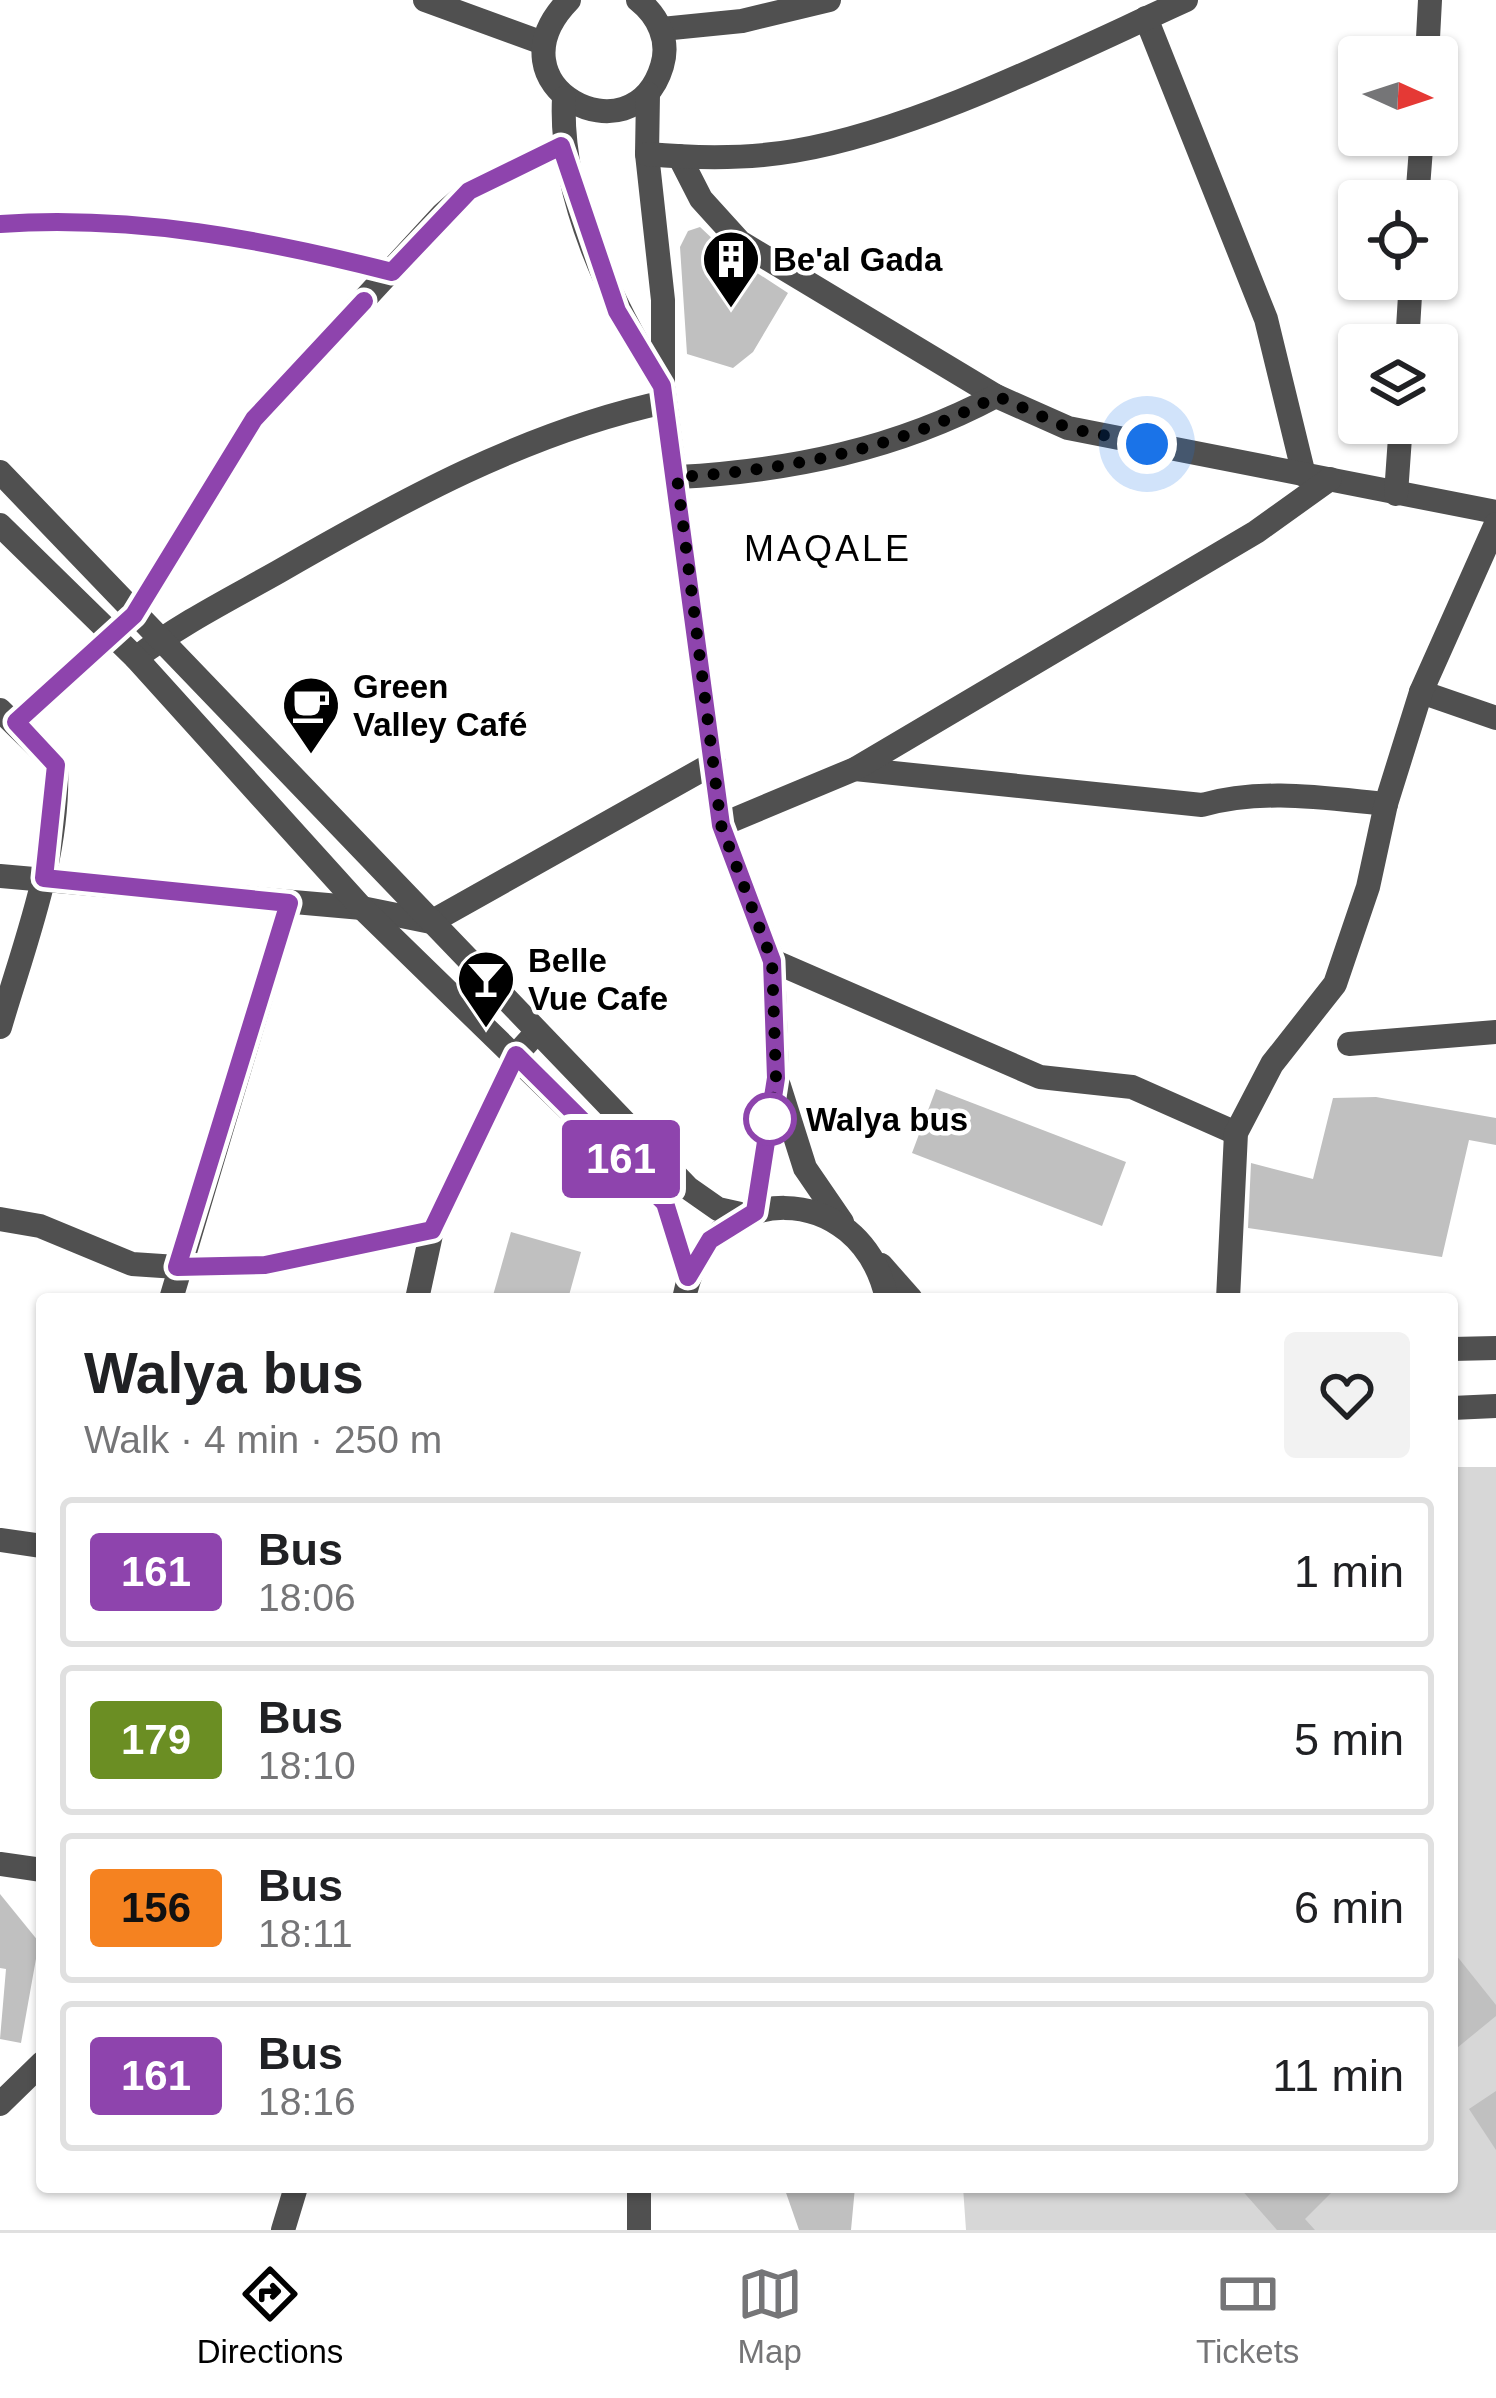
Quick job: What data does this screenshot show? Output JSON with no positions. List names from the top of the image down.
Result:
{
  "districts": ["MAQALE"],
  "places": {
    "building": ["Be'al Gada"],
    "cafe": ["Green Valley Café"],
    "bar": ["Belle Vue Cafe"],
    "other": ["Walya bus"]
  },
  "lines": ["bus line 161"],
  "north": "right",
  "page": {
    "on_map": "161",
    "heading": ["Walya bus", "Walk · 4 min · 250 m"],
    "list": [
      {
        "mark": "161",
        "name": "Bus",
        "note": "18:06",
        "value": "1 min"
      },
      {
        "mark": "179",
        "name": "Bus",
        "note": "18:10",
        "value": "5 min"
      },
      {
        "mark": "156",
        "name": "Bus",
        "note": "18:11",
        "value": "6 min"
      },
      {
        "mark": "161",
        "name": "Bus",
        "note": "18:16",
        "value": "11 min"
      }
    ],
    "tabs": ["Directions", "Map", "Tickets"]
  }
}
